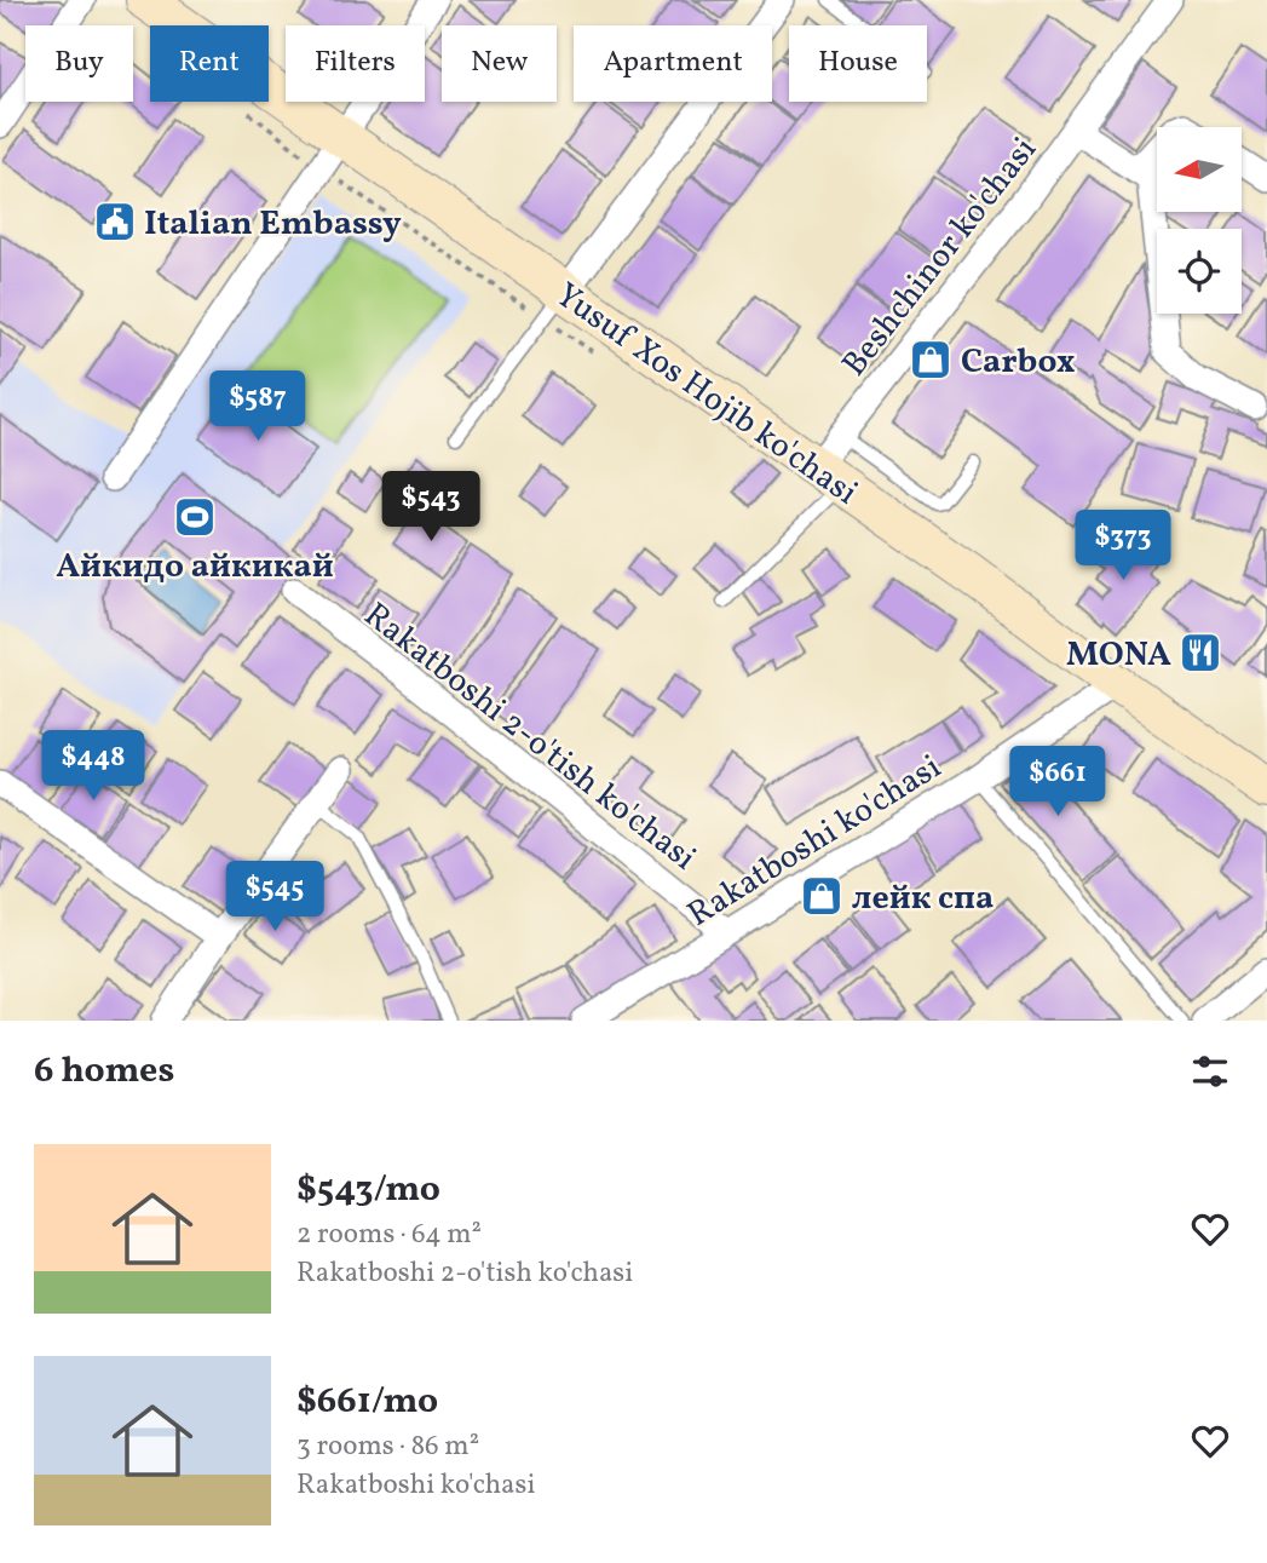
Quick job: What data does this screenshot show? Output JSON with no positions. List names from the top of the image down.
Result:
{
  "streets": {
    "main road": ["Yusuf Xos Hojib ko'chasi"],
    "street": ["Beshchinor ko'chasi", "Rakatboshi 2-o'tish ko'chasi", "Rakatboshi ko'chasi"]
  },
  "crossings": [
    ["Beshchinor ko'chasi", "Yusuf Xos Hojib ko'chasi"],
    ["Yusuf Xos Hojib ko'chasi", "Rakatboshi ko'chasi"],
    ["Rakatboshi 2-o'tish ko'chasi", "Rakatboshi ko'chasi"]
  ],
  "places": {
    "public building": ["Italian Embassy"],
    "shop": ["Carbox", "лейк спа"],
    "sports": ["Айкидо айкикай"],
    "restaurant": ["MONA"]
  },
  "north": "left",
  "page": {
    "chip": [
      "Buy",
      "Rent",
      "Filters",
      "New",
      "Apartment",
      "House"
    ],
    "price": [
      "$587",
      "$543",
      "$373",
      "$448",
      "$661",
      "$545"
    ],
    "heading": "6 homes",
    "list": [
      {
        "name": "$543/mo",
        "note": "2 rooms · 64 m² · Rakatboshi 2-o'tish ko'chasi"
      },
      {
        "name": "$661/mo",
        "note": "3 rooms · 86 m² · Rakatboshi ko'chasi"
      }
    ]
  }
}
